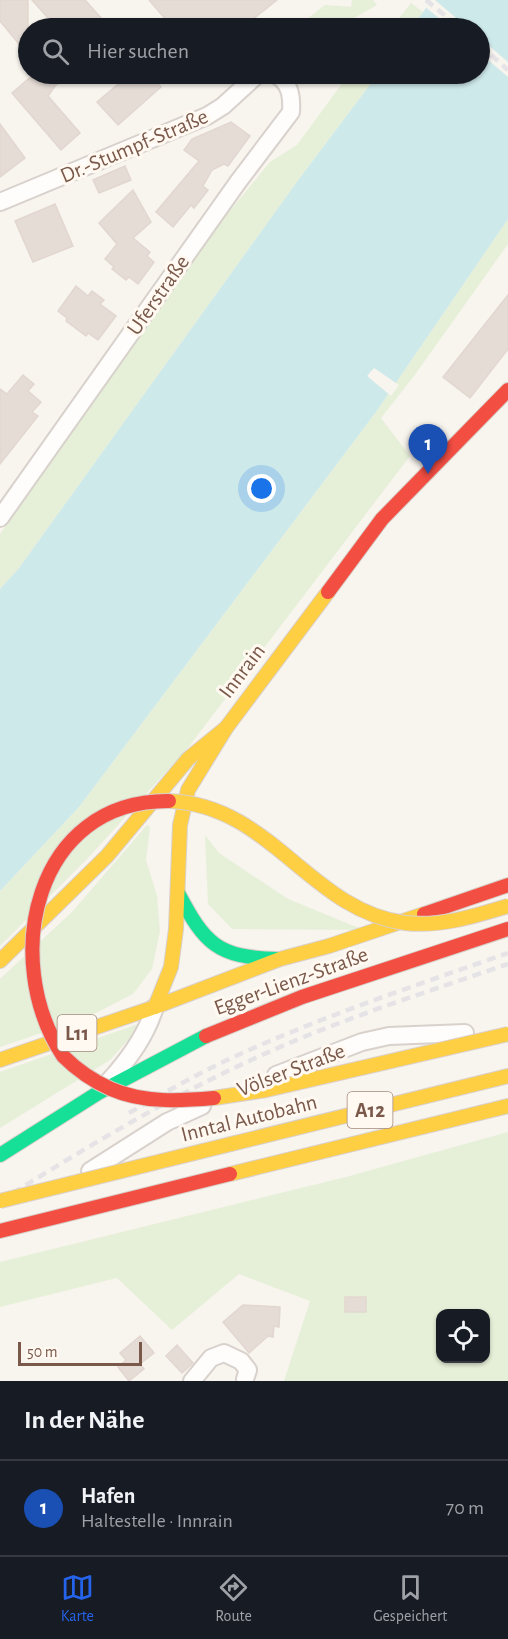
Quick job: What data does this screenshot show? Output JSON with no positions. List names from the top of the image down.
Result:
{
  "streets": {
    "main road": [
      "Innrain",
      "Egger-Lienz-Straße",
      "L11",
      "A12",
      "Inntal Autobahn"
    ],
    "street": ["Dr.-Stumpf-Straße", "Uferstraße", "Völser Straße"]
  },
  "crossings": [
    ["Innrain", "Egger-Lienz-Straße"],
    ["Innrain", "L11"],
    ["Egger-Lienz-Straße", "L11"],
    ["Völser Straße", "A12"]
  ],
  "scale_bar": "50 m",
  "page": {
    "search": "Hier suchen",
    "pins": "1",
    "scale": "50 m",
    "heading": "In der Nähe",
    "list": [
      {
        "mark": "1",
        "name": "Hafen",
        "note": "Haltestelle · Innrain",
        "value": "70 m"
      }
    ],
    "nav": ["Karte", "Route", "Gespeichert"]
  }
}
